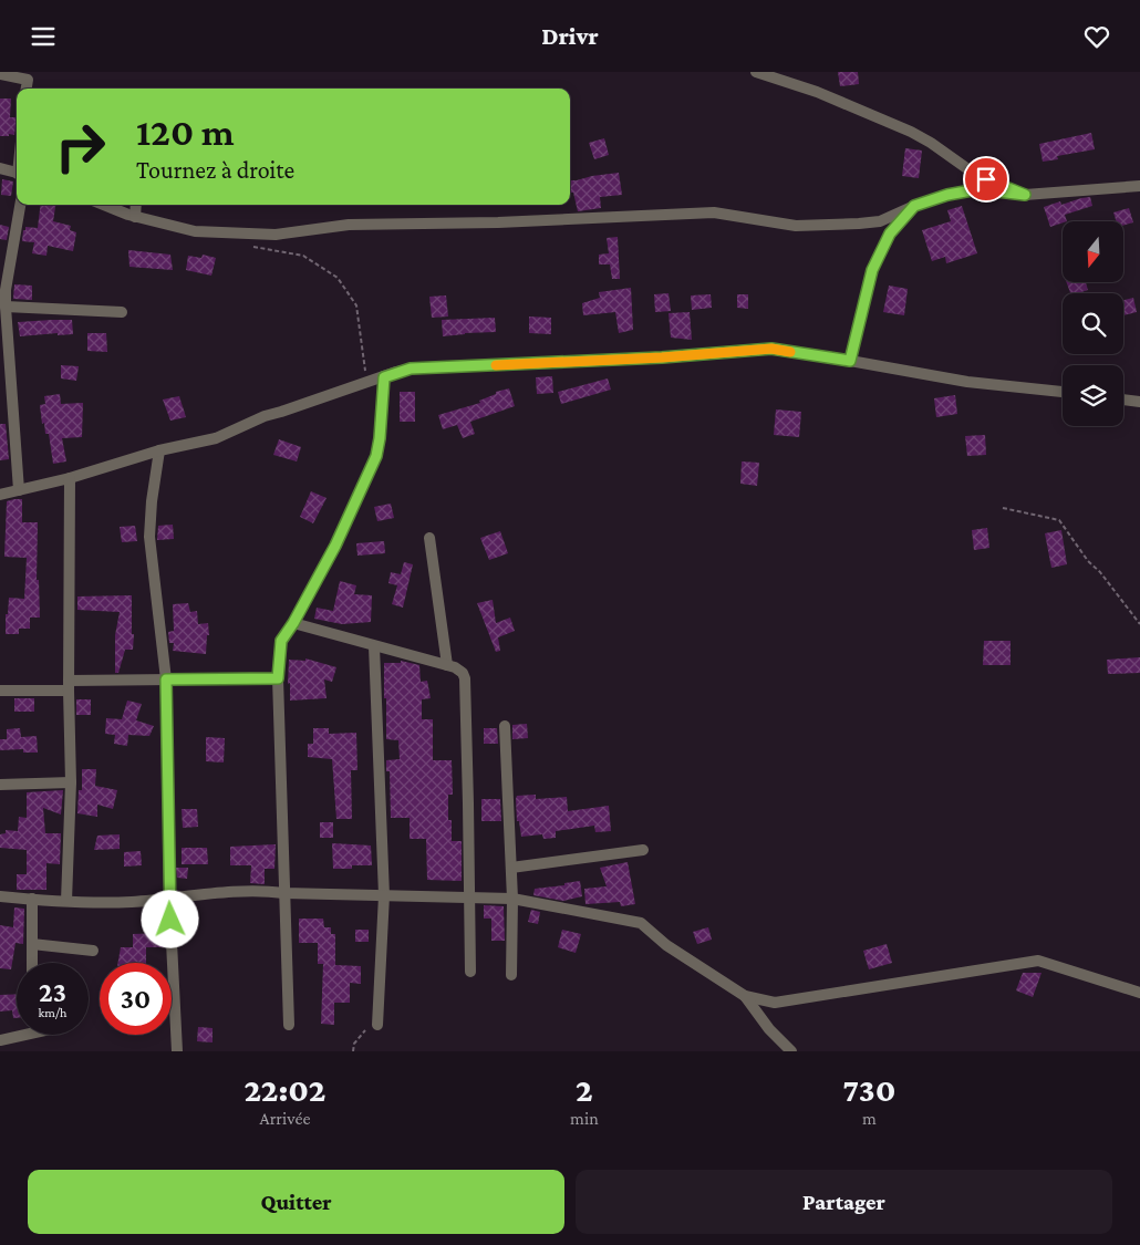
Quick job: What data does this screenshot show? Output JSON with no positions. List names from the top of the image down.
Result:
{
  "north": "bottom",
  "page": {
    "header": "Drivr",
    "turn": ["120 m", "Tournez à droite"],
    "speed": "23 km/h",
    "limit": "30",
    "eta": [
      "22:02",
      "Arrivée",
      "2",
      "min",
      "730",
      "m"
    ],
    "buttons": ["Quitter", "Partager"]
  }
}
